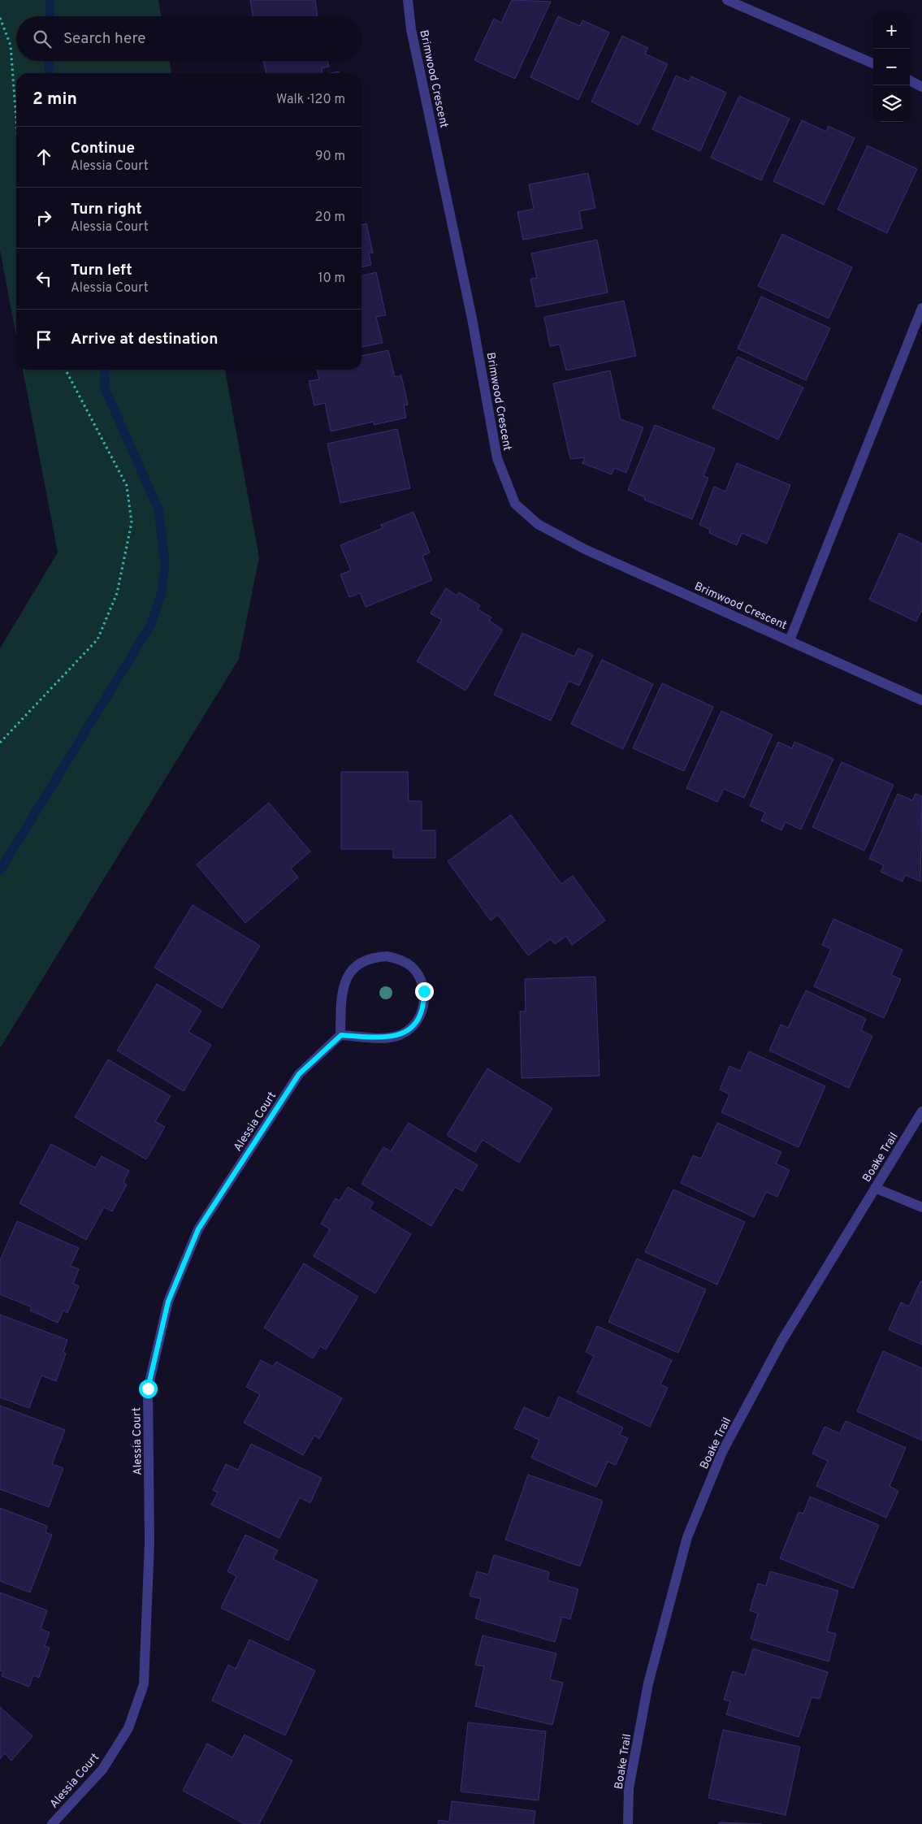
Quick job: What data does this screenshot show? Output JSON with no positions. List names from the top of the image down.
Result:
{
  "streets": {
    "street": ["Brimwood Crescent", "Alessia Court", "Boake Trail"]
  },
  "page": {
    "map_buttons": ["+", "−"],
    "search": "Search here",
    "heading": ["2 min", "Walk · 120 m"],
    "list": [
      ["Continue", "Alessia Court", "90 m"],
      ["Turn right", "Alessia Court", "20 m"],
      ["Turn left", "Alessia Court", "10 m"],
      "Arrive at destination"
    ]
  }
}
